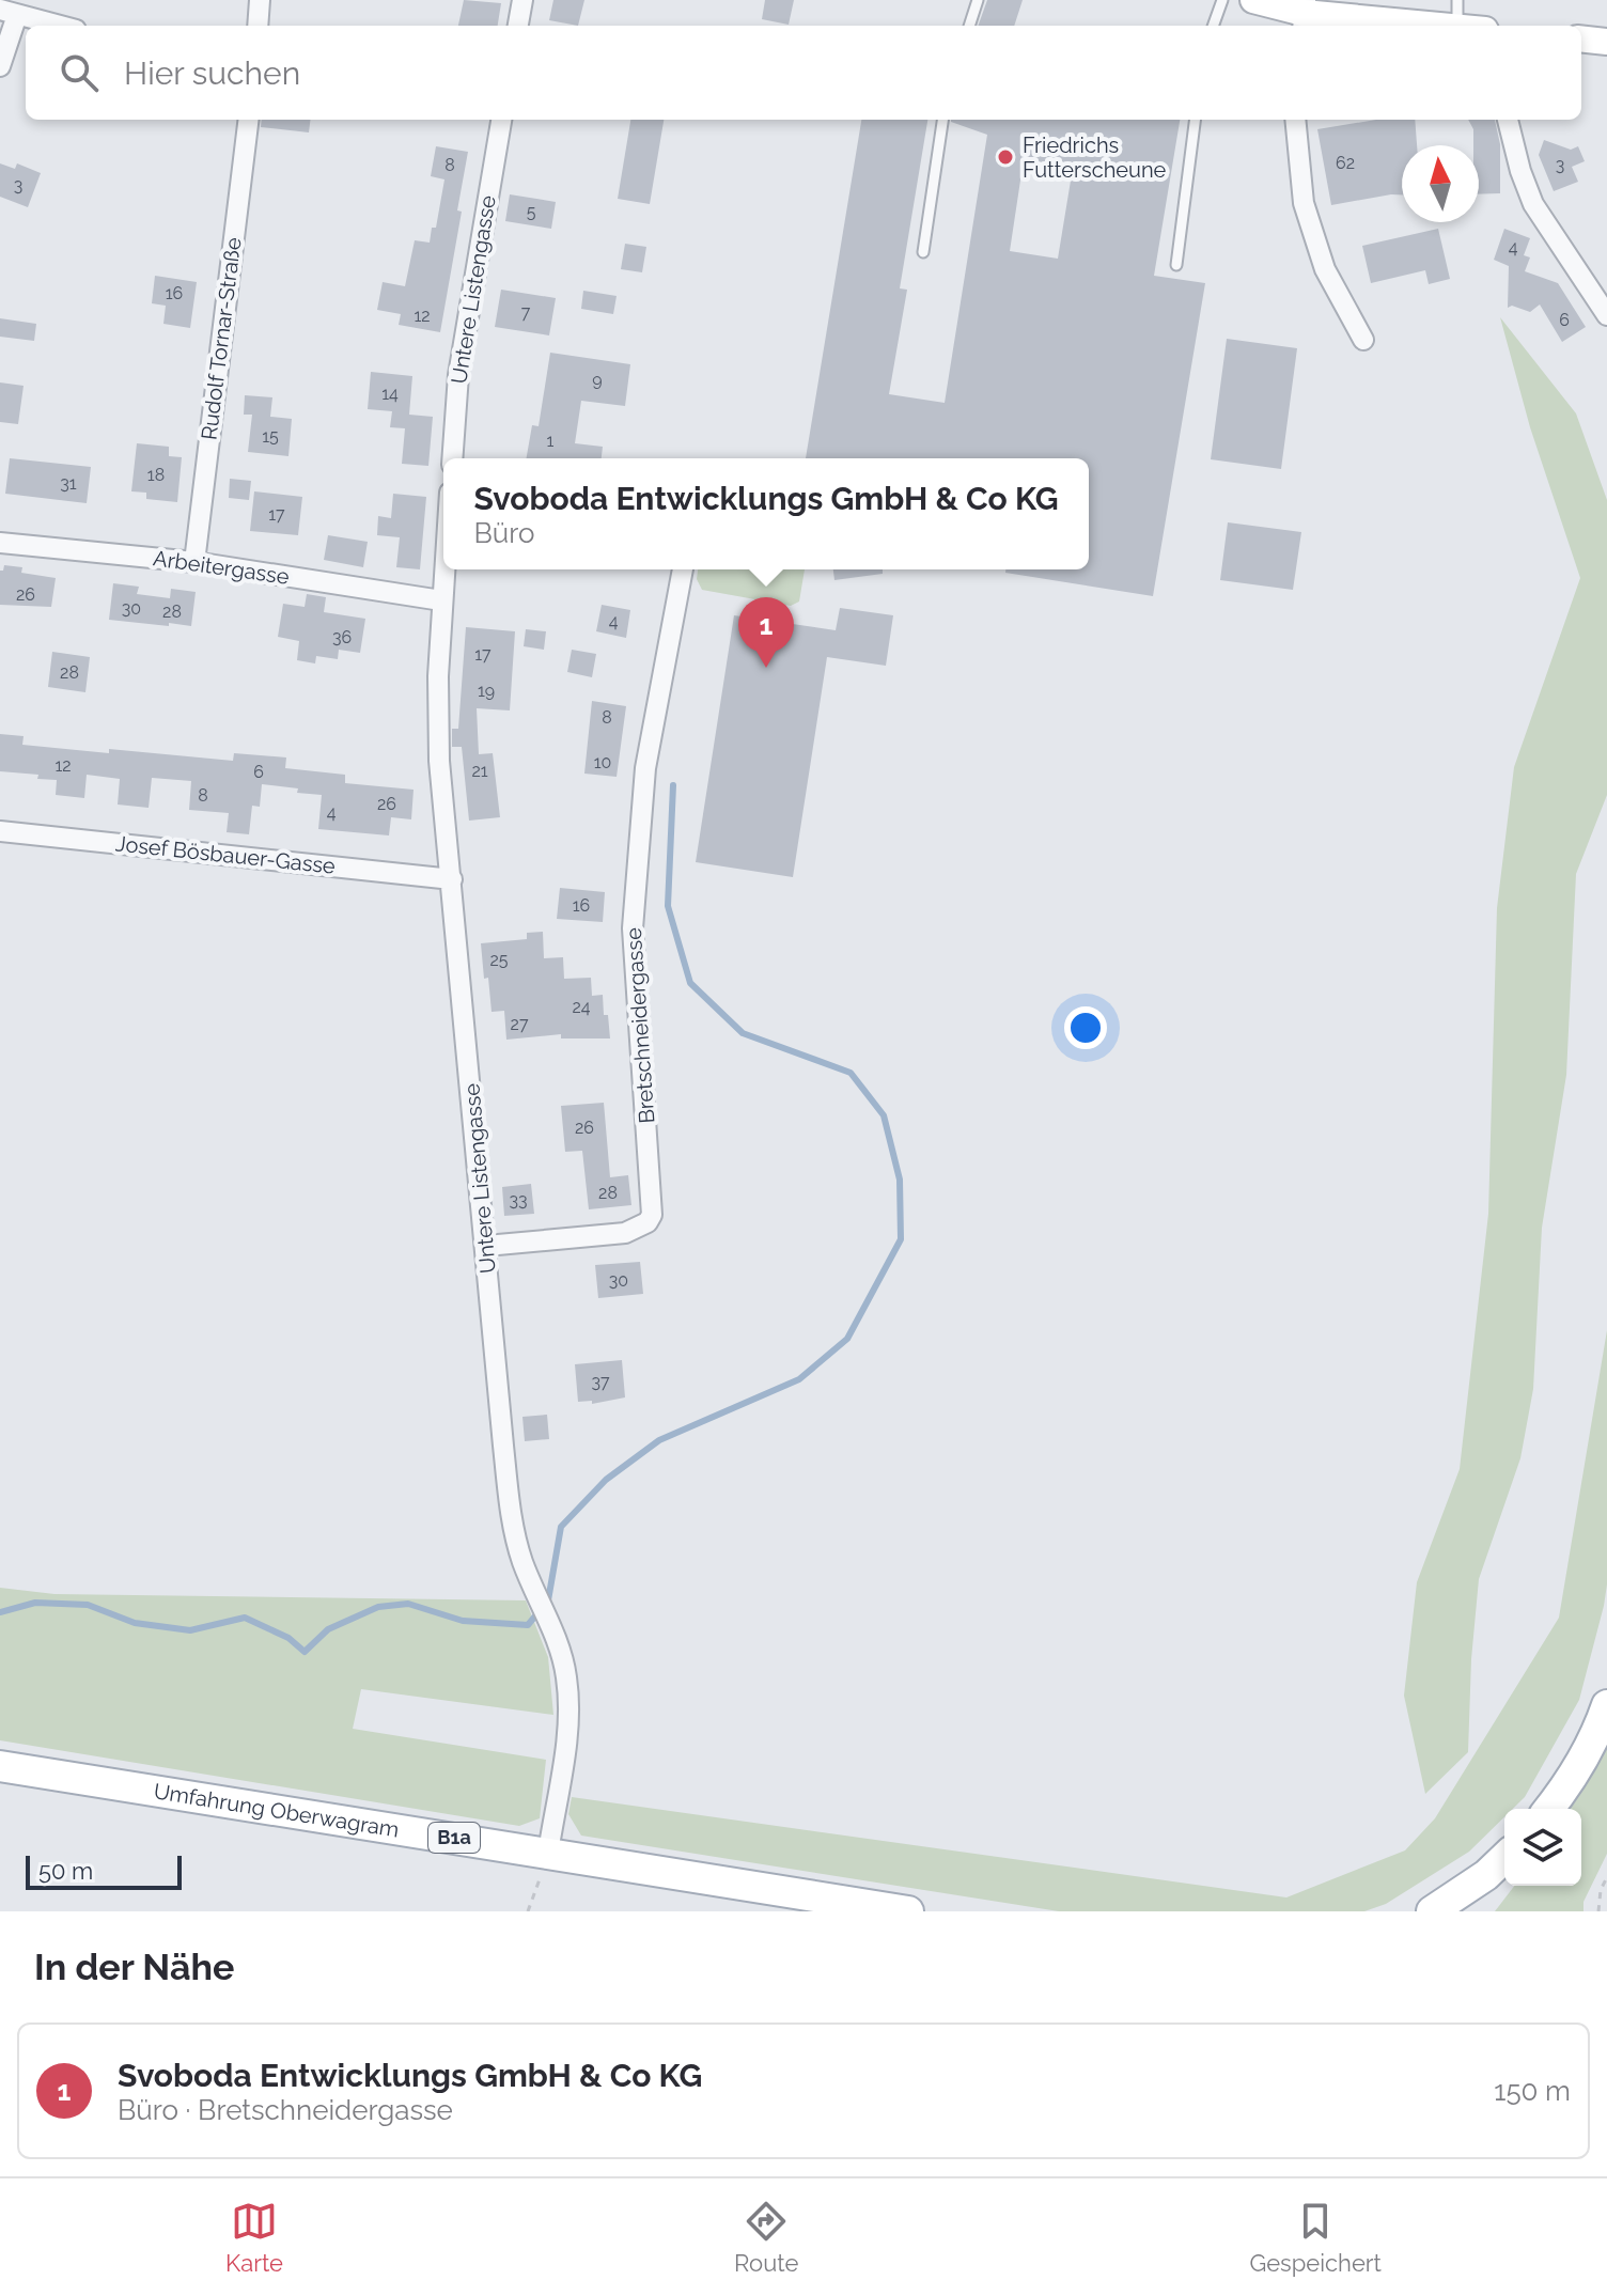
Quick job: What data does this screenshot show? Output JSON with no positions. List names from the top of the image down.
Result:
{
  "streets": {
    "main road": ["Umfahrung Oberwagram", "B1a"],
    "street": [
      "Untere Listengasse",
      "Rudolf Tornar-Straße",
      "Arbeitergasse",
      "Josef Bösbauer-Gasse",
      "Bretschneidergasse"
    ]
  },
  "crossings": [
    ["Untere Listengasse", "Arbeitergasse"],
    ["Untere Listengasse", "Josef Bösbauer-Gasse"],
    ["Untere Listengasse", "Bretschneidergasse"],
    ["Untere Listengasse", "Umfahrung Oberwagram"],
    ["Rudolf Tornar-Straße", "Arbeitergasse"]
  ],
  "places": ["Friedrichs Futterscheune"],
  "house_numbers": [
    "62",
    "8",
    "3",
    "3",
    "5",
    "4",
    "16",
    "7",
    "12",
    "6",
    "9",
    "14",
    "15",
    "1",
    "18",
    "31",
    "17",
    "26",
    "30",
    "28",
    "4",
    "36",
    "17",
    "28",
    "19",
    "8",
    "10",
    "12",
    "21",
    "6",
    "8",
    "26",
    "4",
    "16",
    "25",
    "24",
    "27",
    "26",
    "28",
    "33",
    "30",
    "37"
  ],
  "scale_bar": "50 m",
  "north": "top",
  "page": {
    "search": "Hier suchen",
    "popup": ["Svoboda Entwicklungs GmbH & Co KG", "Büro"],
    "pins": "1",
    "scale": "50 m",
    "heading": "In der Nähe",
    "list": [
      {
        "mark": "1",
        "name": "Svoboda Entwicklungs GmbH & Co KG",
        "note": "Büro · Bretschneidergasse",
        "value": "150 m"
      }
    ],
    "nav": ["Karte", "Route", "Gespeichert"]
  }
}
